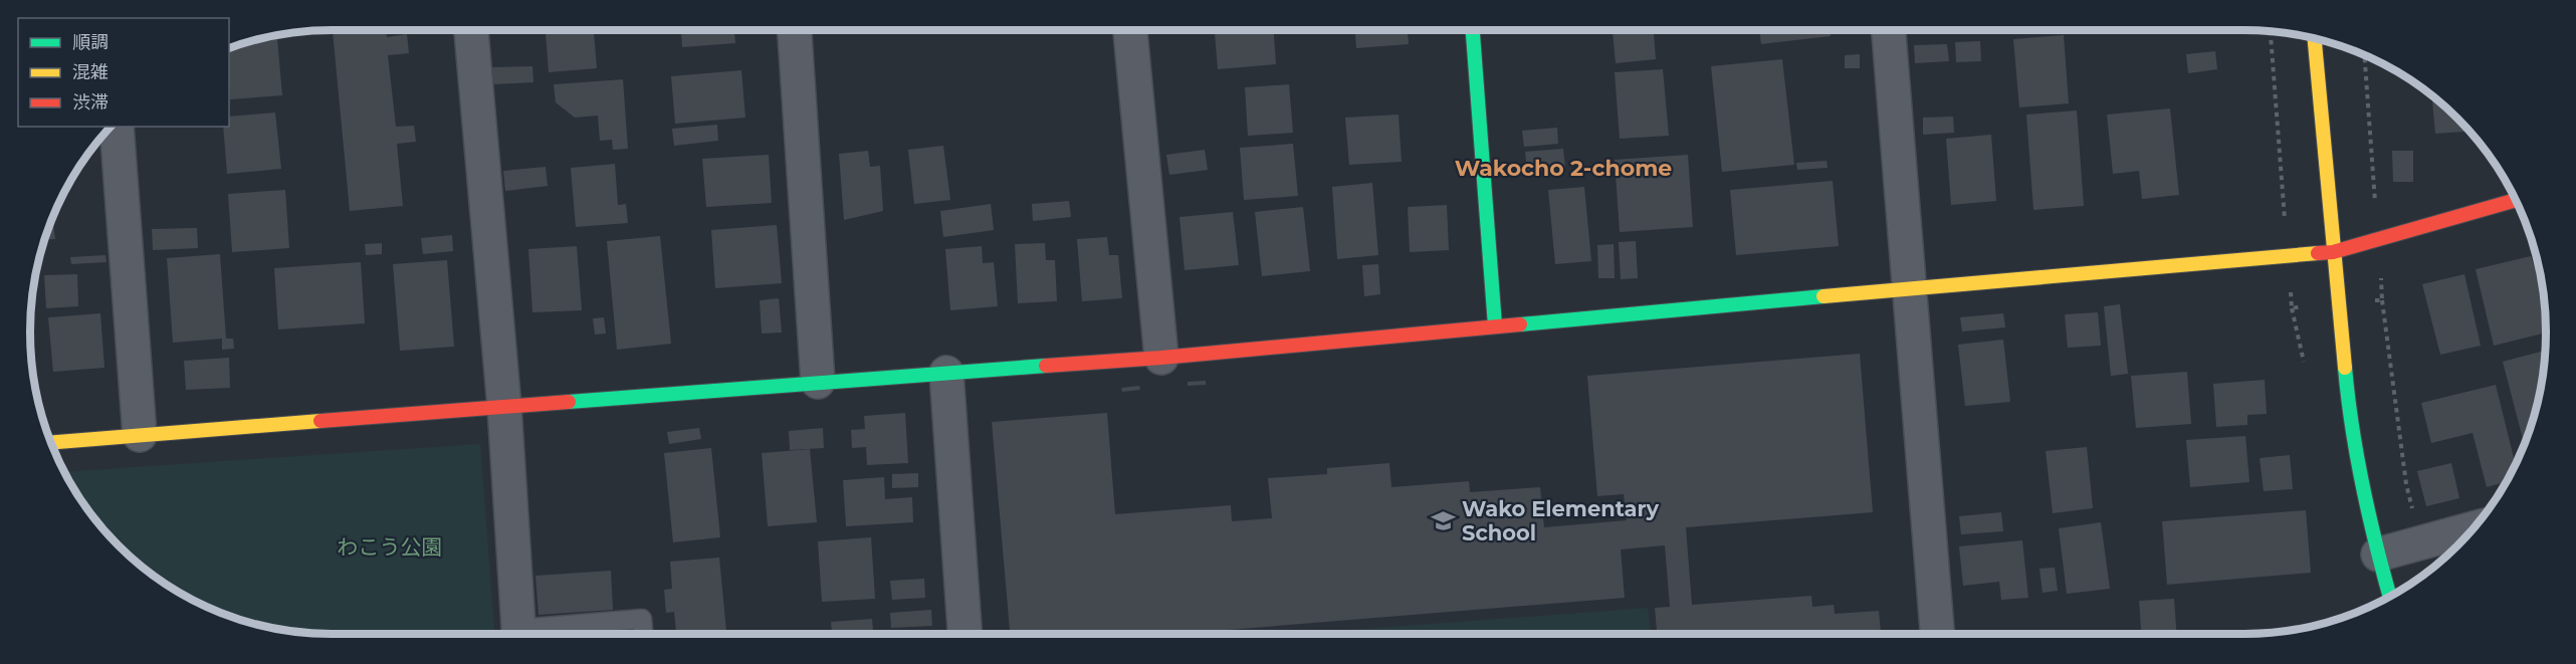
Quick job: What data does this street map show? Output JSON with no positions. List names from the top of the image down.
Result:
{
  "districts": ["Wakocho 2-chome"],
  "parks": ["わこう公園"],
  "places": {
    "school or university": ["Wako Elementary School"]
  },
  "legend": ["順調", "混雑", "渋滞"]
}
